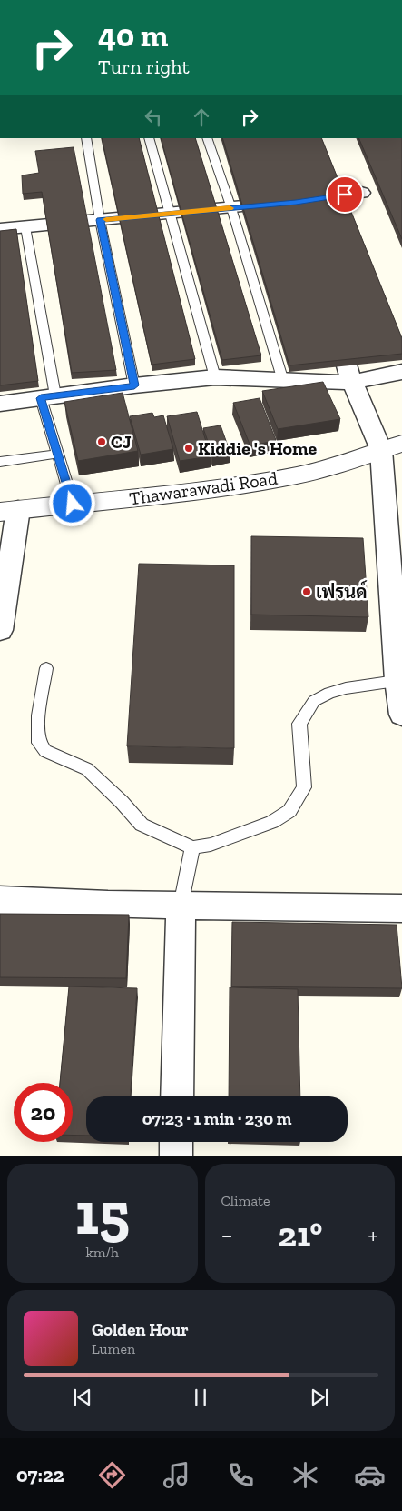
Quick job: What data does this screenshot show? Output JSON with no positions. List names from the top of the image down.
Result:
{
  "streets": {
    "street": ["Thawarawadi Road"]
  },
  "places": ["CJ", "Kiddie 's Home", "เฟรนด์"],
  "page": {
    "turn": ["40 m", "Turn right"],
    "limit": "20",
    "trip": "07:23 · 1 min · 230 m",
    "tile": [
      ["15", "km/h"],
      "Climate"
    ],
    "heat": ["−", "21°", "+"],
    "song": ["Golden Hour", "Lumen"],
    "tabs": "07:22"
  }
}
